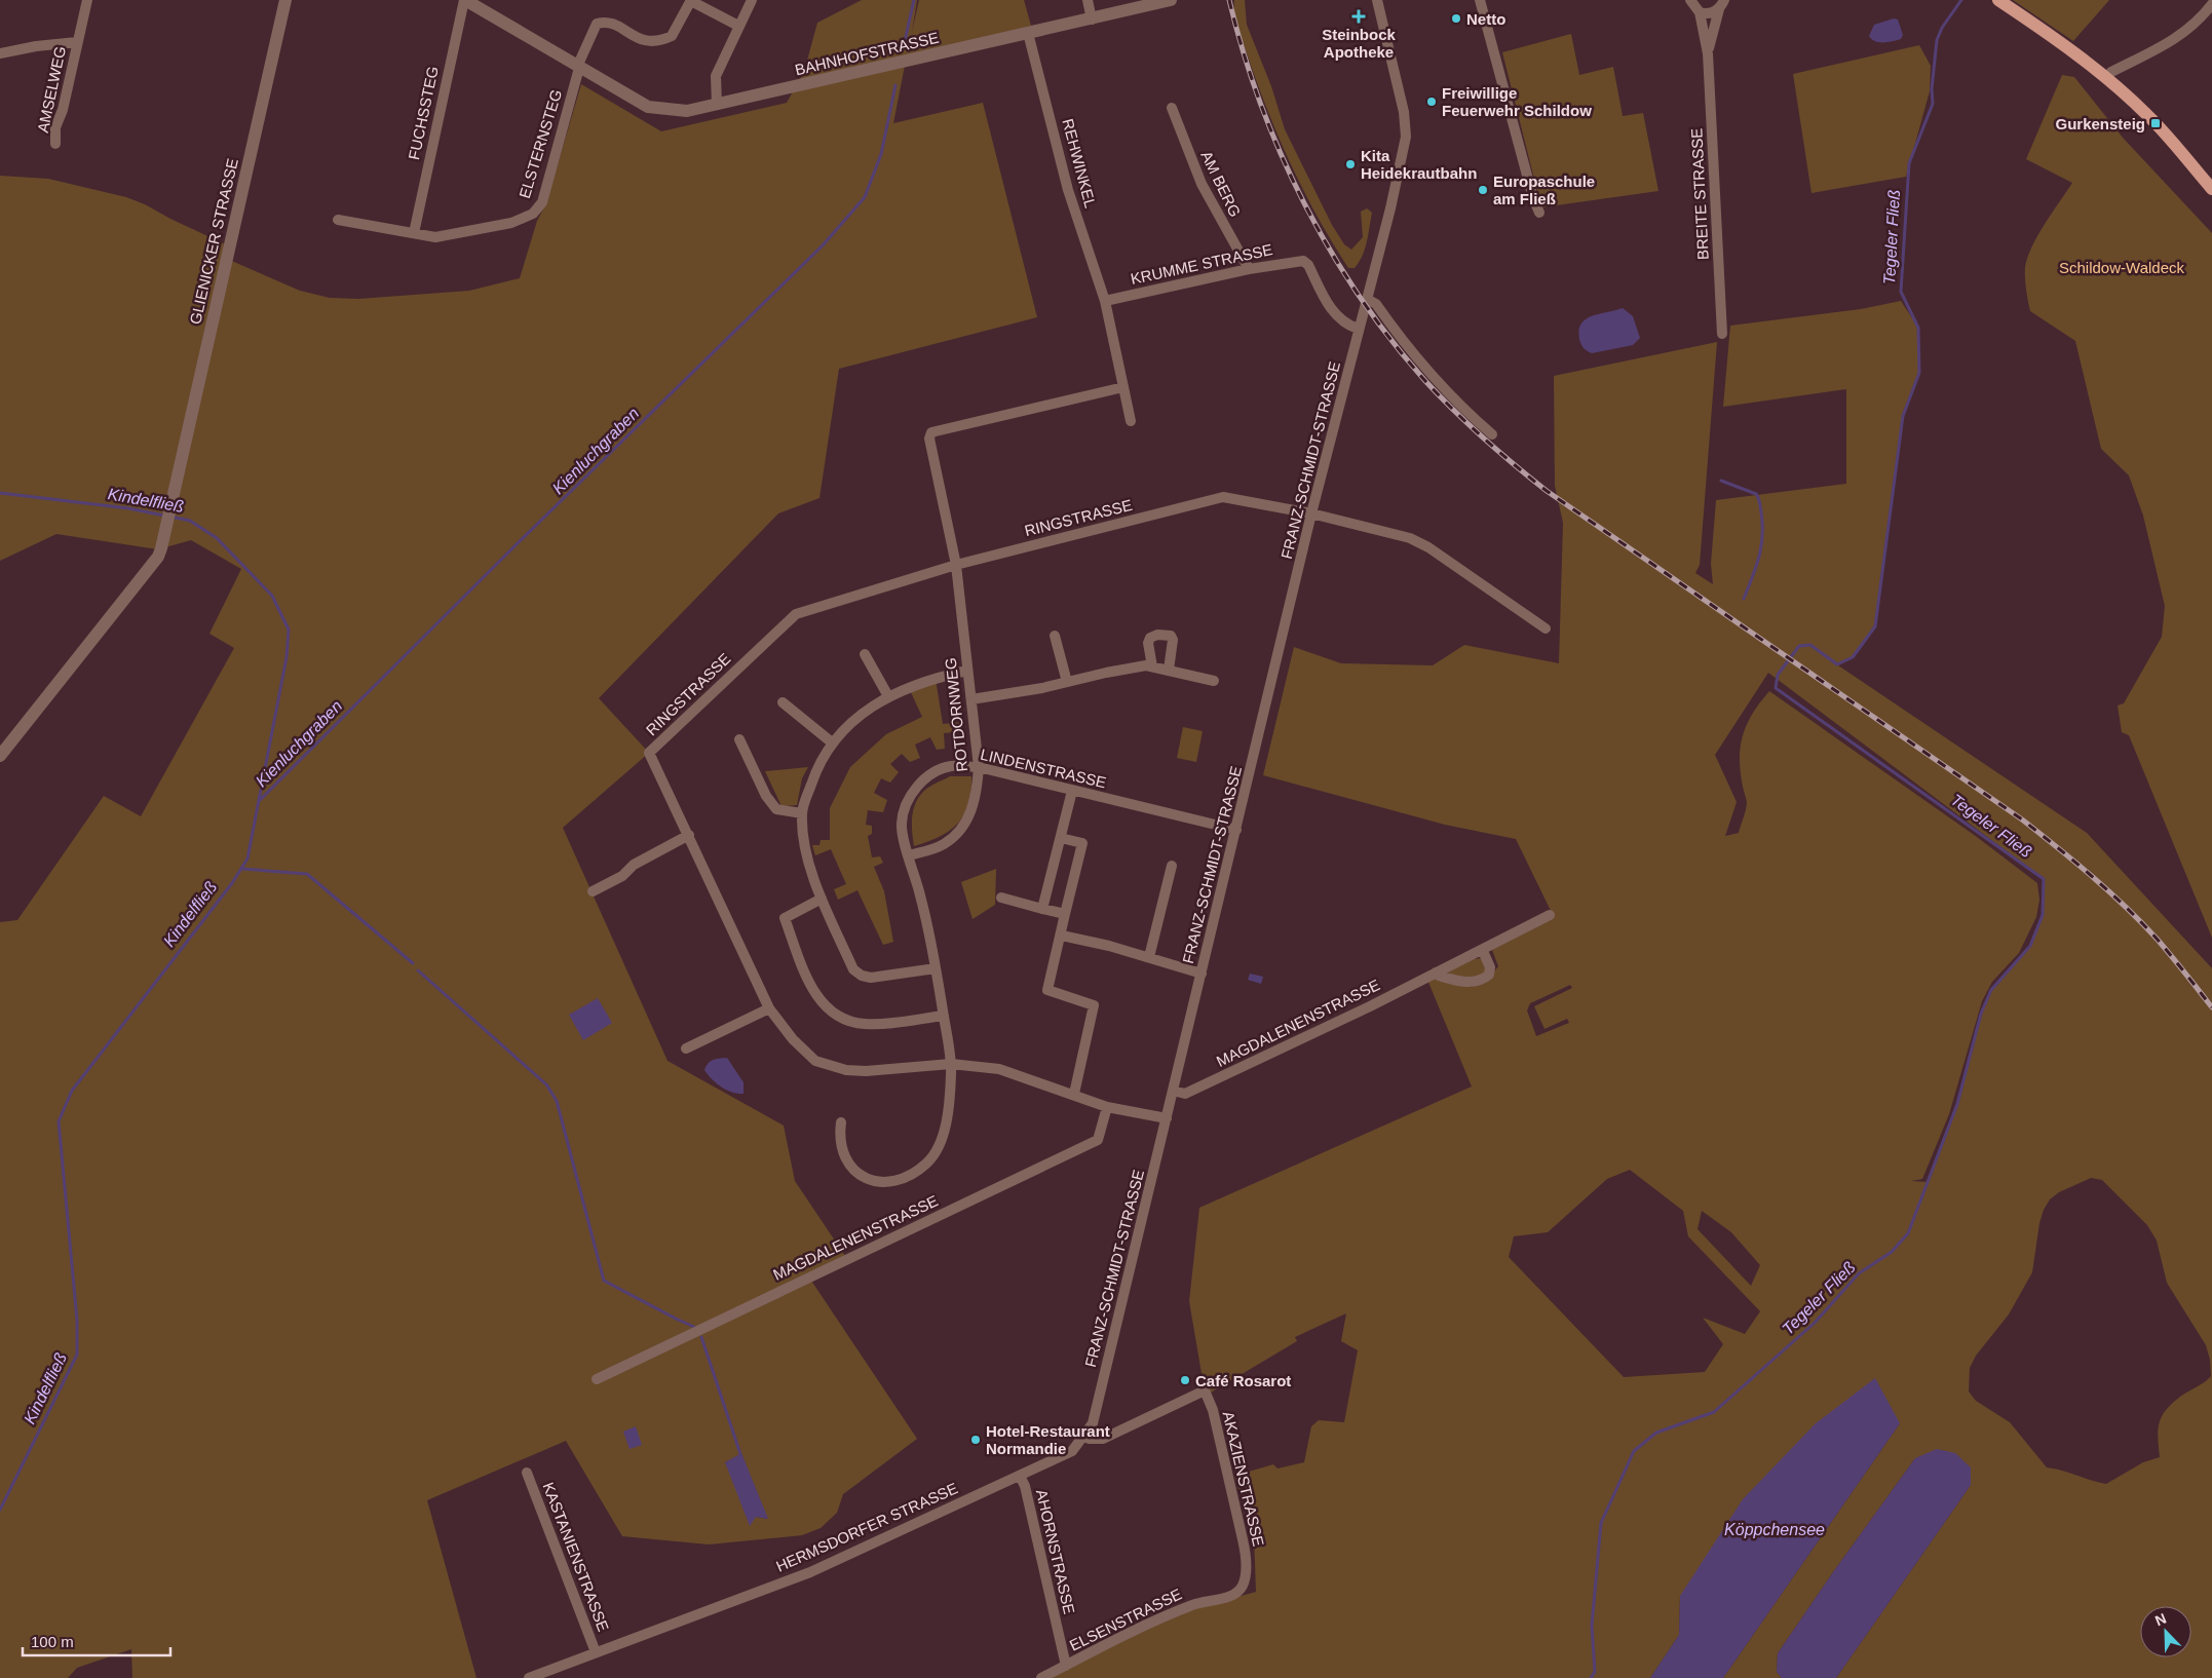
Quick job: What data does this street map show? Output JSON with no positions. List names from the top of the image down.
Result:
{
  "streets": {
    "street": [
      "BAHNHOFSTRASSE",
      "AMSELWEG",
      "FUCHSSTEG",
      "ELSTERNSTEG",
      "REHWINKEL",
      "AM BERG",
      "BREITE STRASSE",
      "GLIENICKER STRASSE",
      "KRUMME STRASSE",
      "FRANZ-SCHMIDT-STRASSE",
      "RINGSTRASSE",
      "ROTDORNWEG",
      "LINDENSTRASSE",
      "MAGDALENENSTRASSE",
      "AKAZIENSTRASSE",
      "HERMSDORFER STRASSE",
      "AHORNSTRASSE",
      "KASTANIENSTRASSE",
      "ELSENSTRASSE"
    ]
  },
  "crossings": [
    ["BAHNHOFSTRASSE", "FUCHSSTEG"],
    ["BAHNHOFSTRASSE", "ELSTERNSTEG"],
    ["BAHNHOFSTRASSE", "REHWINKEL"],
    ["FUCHSSTEG", "ELSTERNSTEG"],
    ["REHWINKEL", "KRUMME STRASSE"],
    ["AM BERG", "KRUMME STRASSE"],
    ["KRUMME STRASSE", "FRANZ-SCHMIDT-STRASSE"],
    ["FRANZ-SCHMIDT-STRASSE", "RINGSTRASSE"],
    ["FRANZ-SCHMIDT-STRASSE", "LINDENSTRASSE"],
    ["FRANZ-SCHMIDT-STRASSE", "MAGDALENENSTRASSE"],
    ["FRANZ-SCHMIDT-STRASSE", "AKAZIENSTRASSE"],
    ["FRANZ-SCHMIDT-STRASSE", "HERMSDORFER STRASSE"],
    ["RINGSTRASSE", "ROTDORNWEG"],
    ["ROTDORNWEG", "LINDENSTRASSE"],
    ["AKAZIENSTRASSE", "HERMSDORFER STRASSE"],
    ["AKAZIENSTRASSE", "ELSENSTRASSE"],
    ["HERMSDORFER STRASSE", "AHORNSTRASSE"],
    ["HERMSDORFER STRASSE", "KASTANIENSTRASSE"],
    ["AHORNSTRASSE", "ELSENSTRASSE"]
  ],
  "water": [
    "Tegeler Fließ",
    "Kienluchgraben",
    "Kindelfließ",
    "Köppchensee"
  ],
  "parks": ["Schildow-Waldeck"],
  "places": {
    "health": ["Steinbock Apotheke"],
    "other": [
      "Netto",
      "Freiwillige Feuerwehr Schildow",
      "Kita Heidekrautbahn",
      "Europaschule am Fließ",
      "Café Rosarot",
      "Hotel-Restaurant Normandie"
    ],
    "transit": ["Gurkensteig"]
  },
  "scale_bar": "100 m",
  "north": "top left"
}
